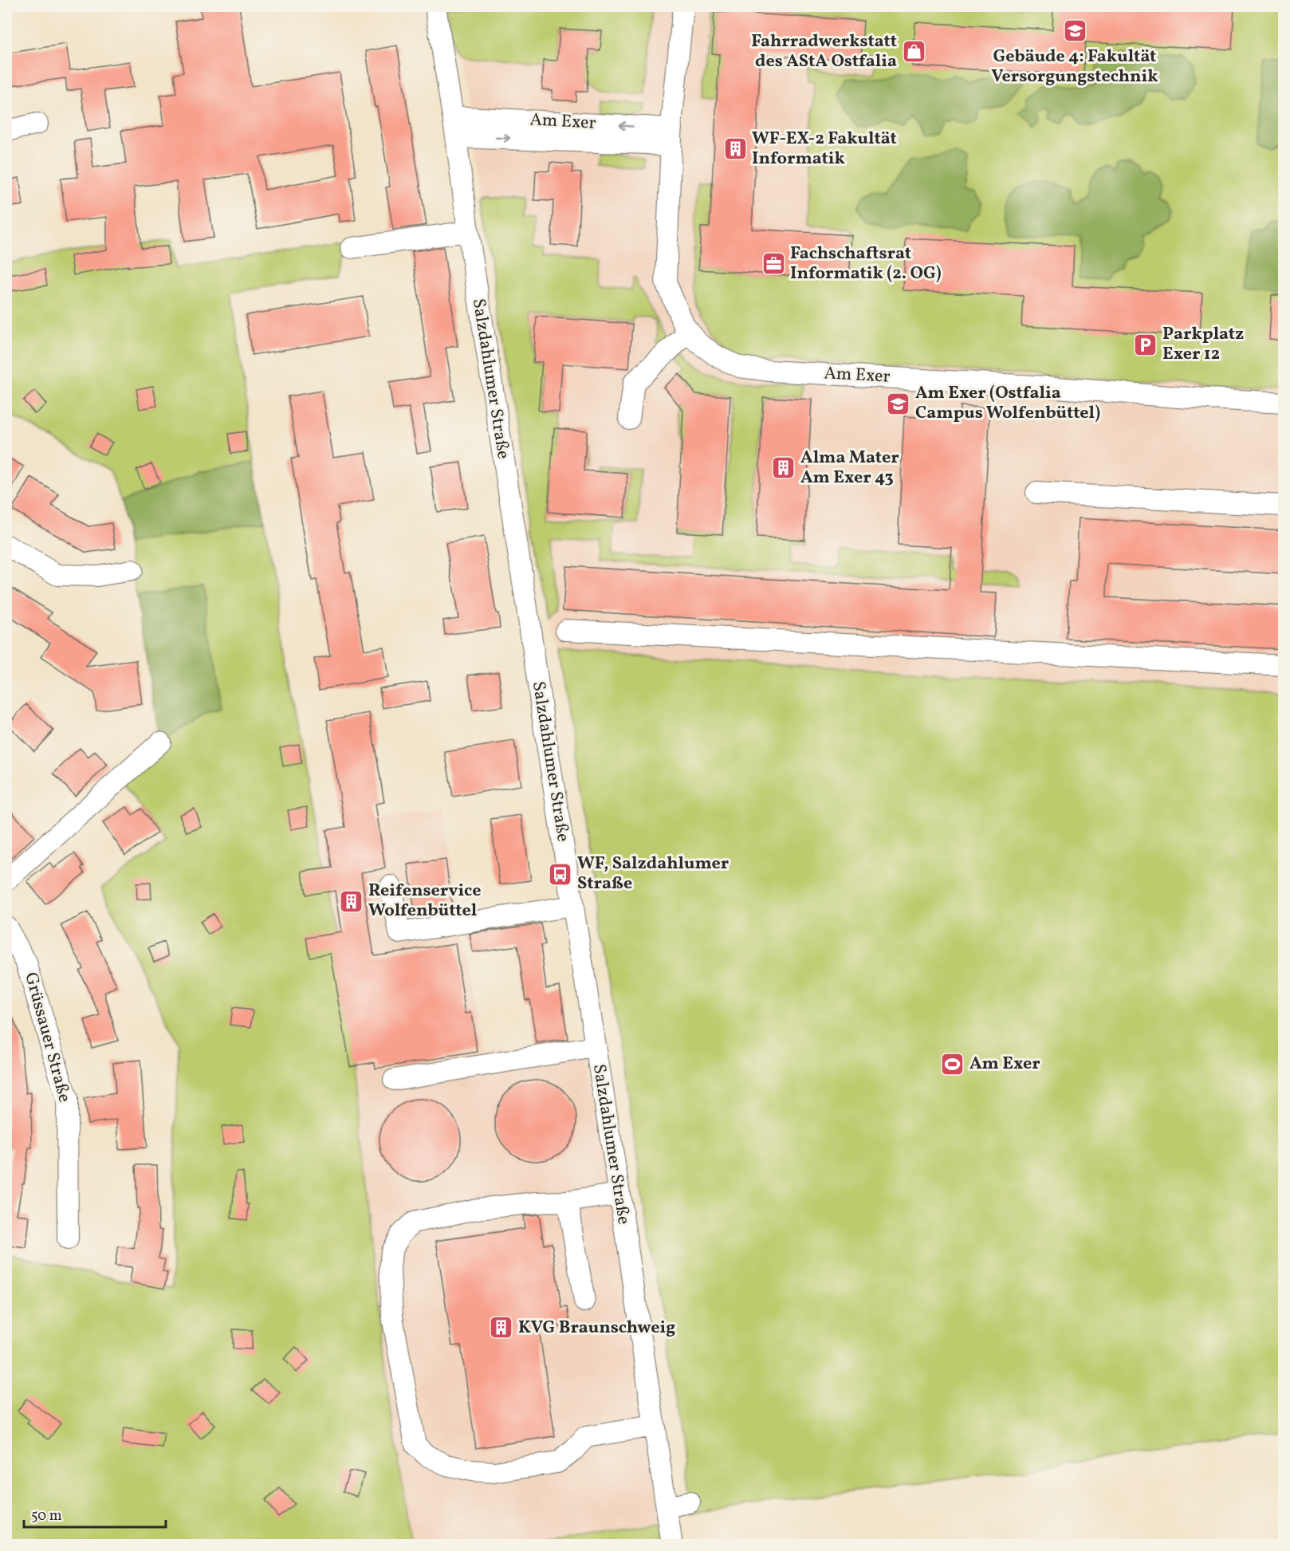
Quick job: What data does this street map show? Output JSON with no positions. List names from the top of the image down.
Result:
{
  "streets": {
    "street": ["Am Exer", "Salzdahlumer Straße", "Grüssauer Straße"]
  },
  "crossings": [
    ["Am Exer", "Salzdahlumer Straße"]
  ],
  "places": {
    "school or university": ["Gebäude 4: Fakultät Versorgungstechnik", "Am Exer (Ostfalia Campus Wolfenbüttel)"],
    "shop": ["Fahrradwerkstatt des AStA Ostfalia"],
    "building": [
      "WF-EX-2 Fakultät Informatik",
      "Alma Mater Am Exer 43",
      "Reifenservice Wolfenbüttel",
      "KVG Braunschweig"
    ],
    "office": ["Fachschaftsrat Informatik (2. OG)"],
    "parking": ["Parkplatz Exer 12"],
    "bus stop": ["WF, Salzdahlumer Straße"],
    "sports": ["Am Exer"]
  },
  "scale_bar": "50 m"
}
